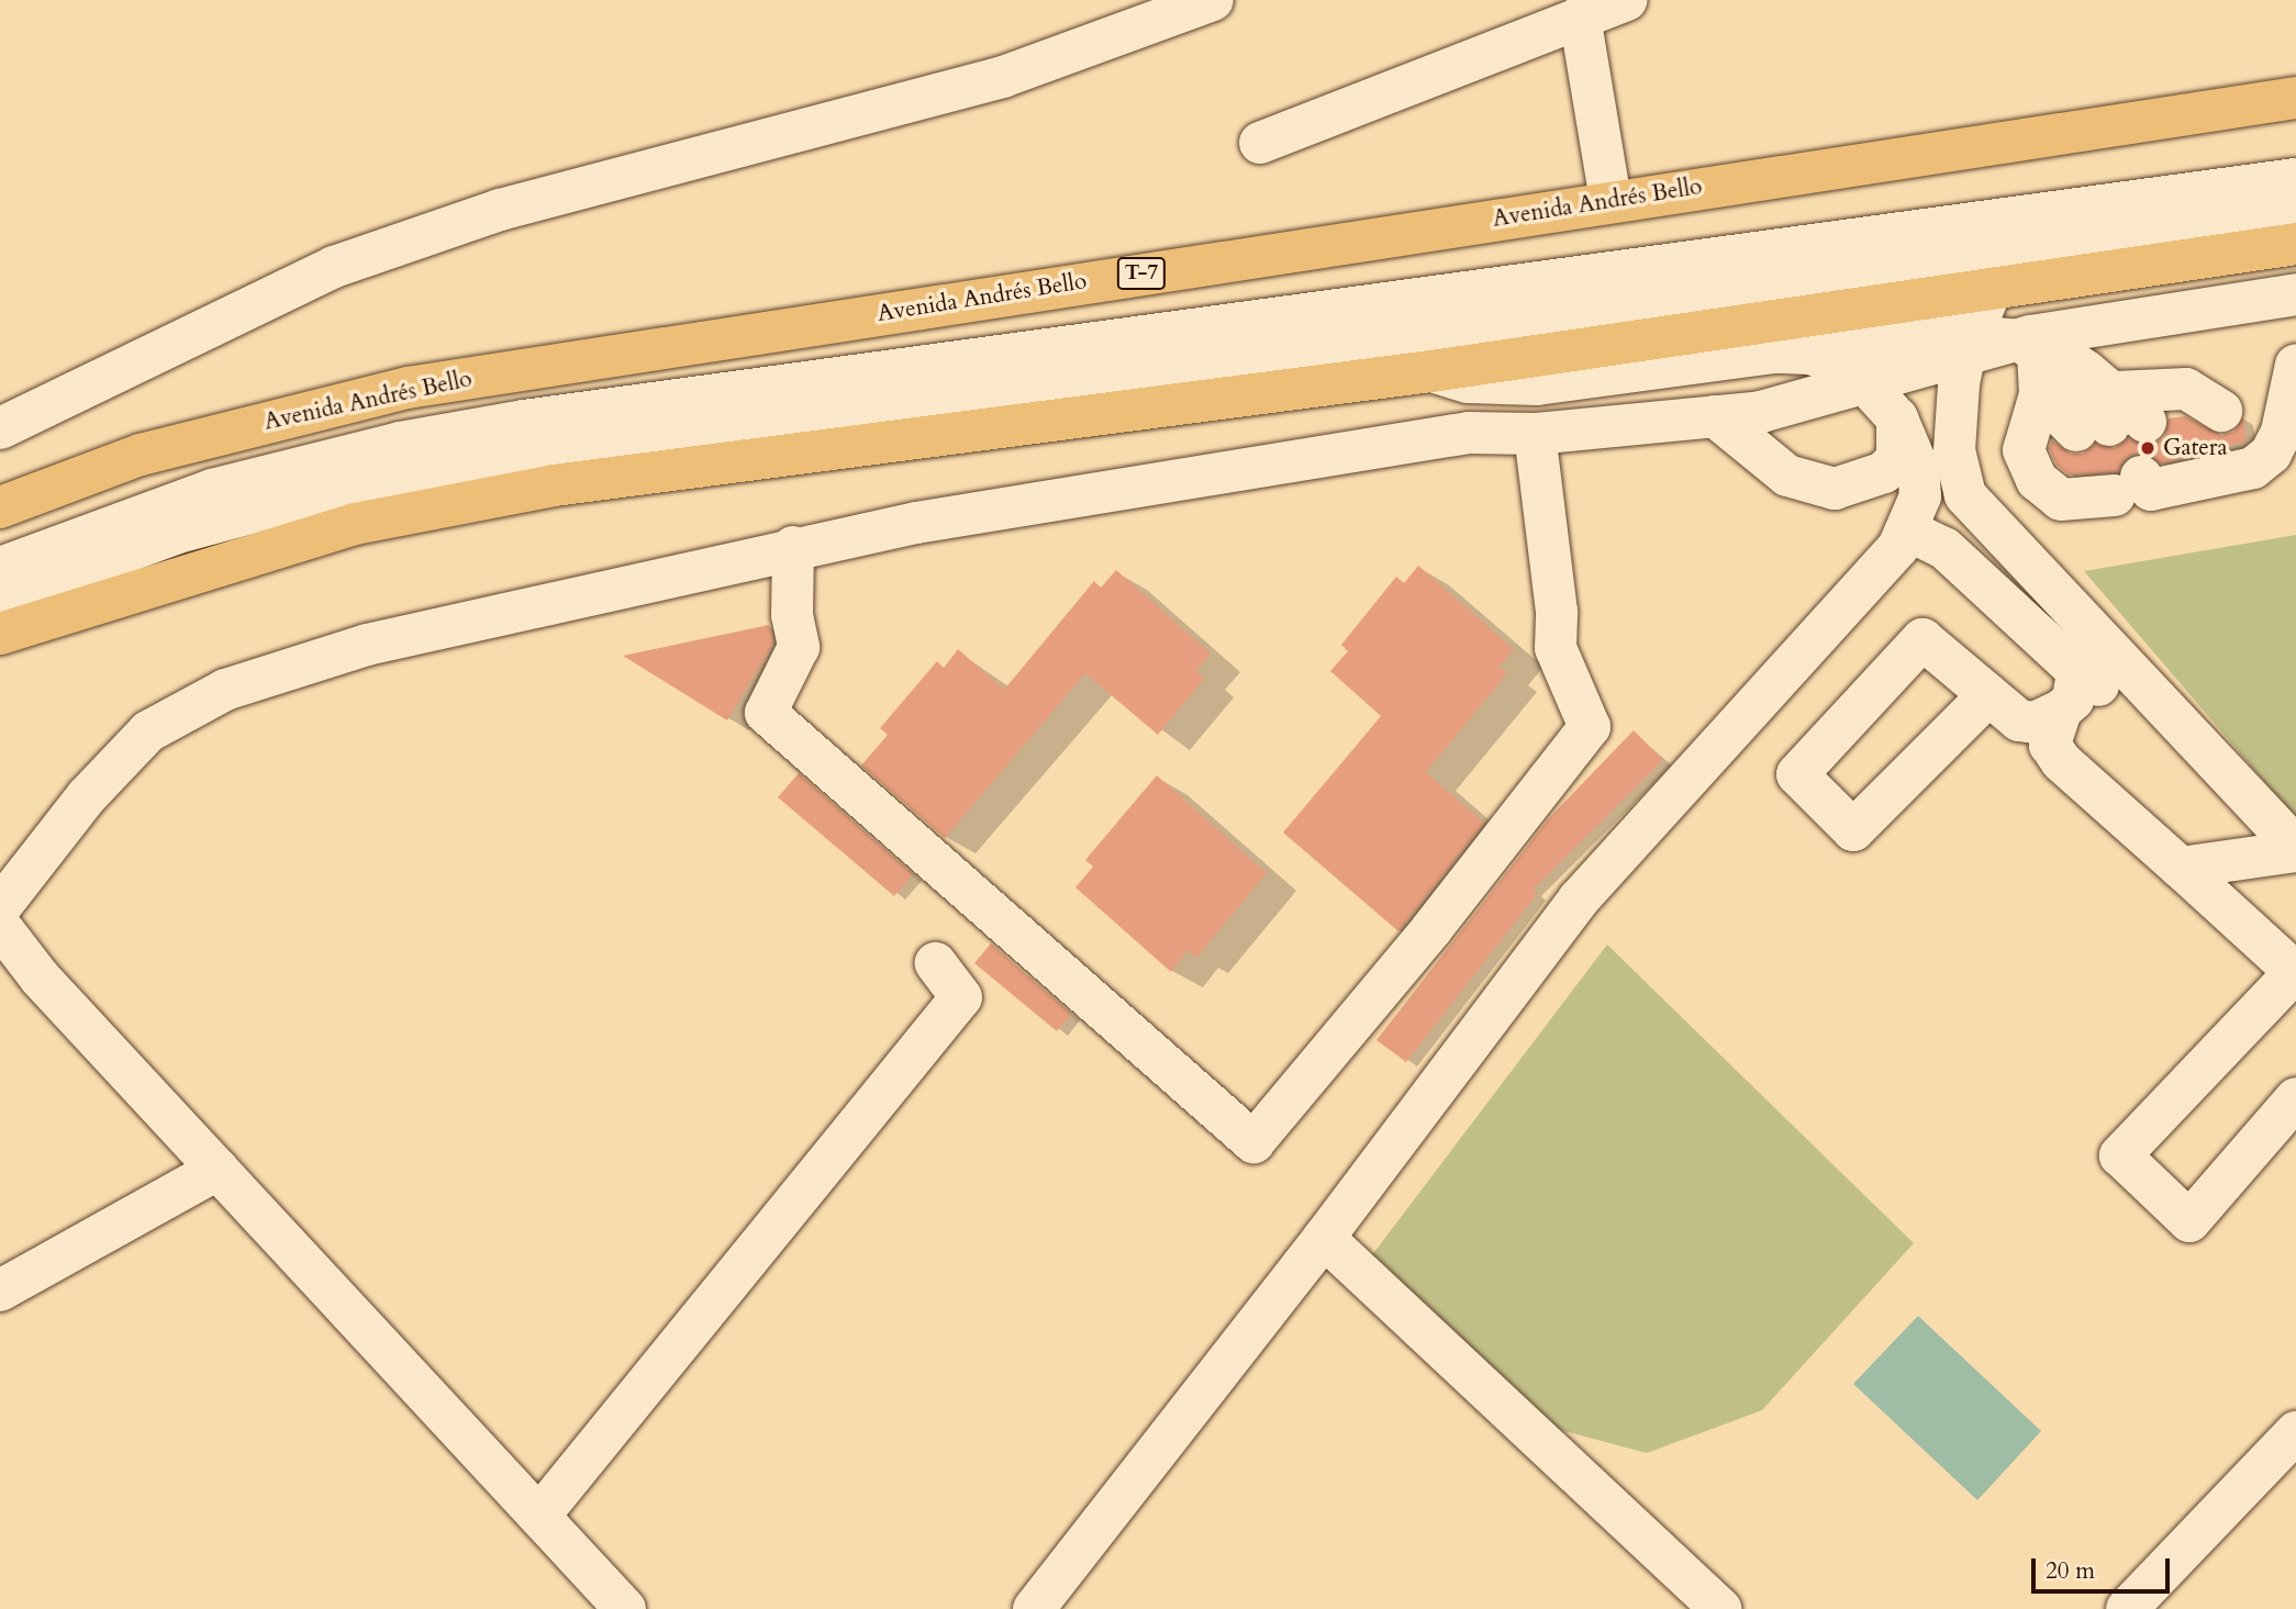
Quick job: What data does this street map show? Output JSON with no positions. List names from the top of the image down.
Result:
{
  "streets": {
    "highway": ["Avenida Andrés Bello", "T-7"]
  },
  "places": ["Gatera"],
  "scale_bar": "20 m"
}
